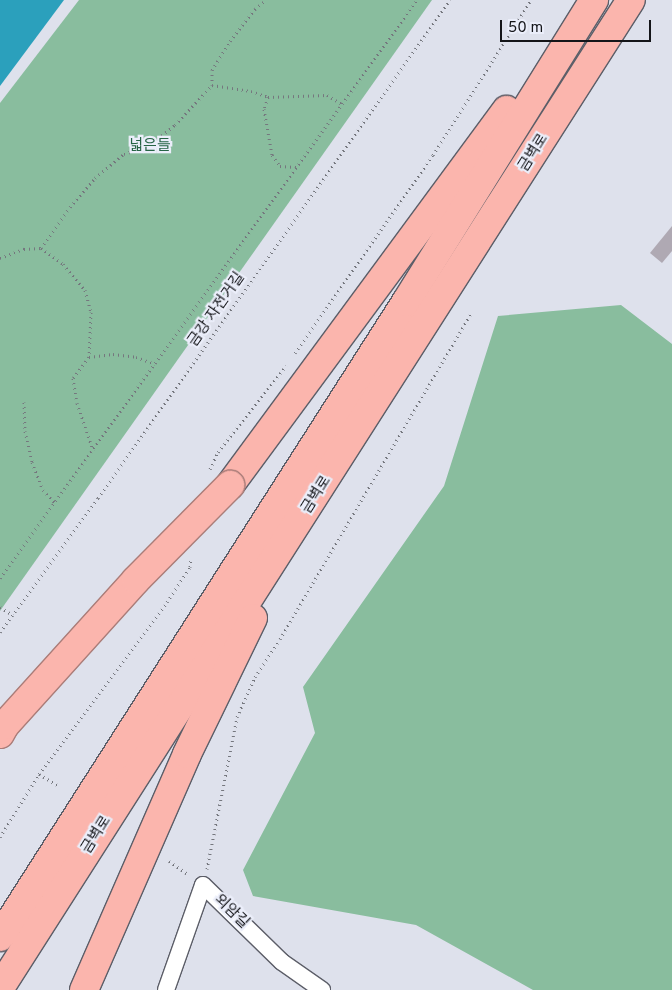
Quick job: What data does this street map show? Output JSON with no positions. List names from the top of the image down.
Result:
{
  "streets": {
    "highway": ["금벽로"],
    "street": ["외암길"],
    "path": ["금강 자전거길"]
  },
  "parks": ["넓은들"],
  "scale_bar": "50 m"
}
